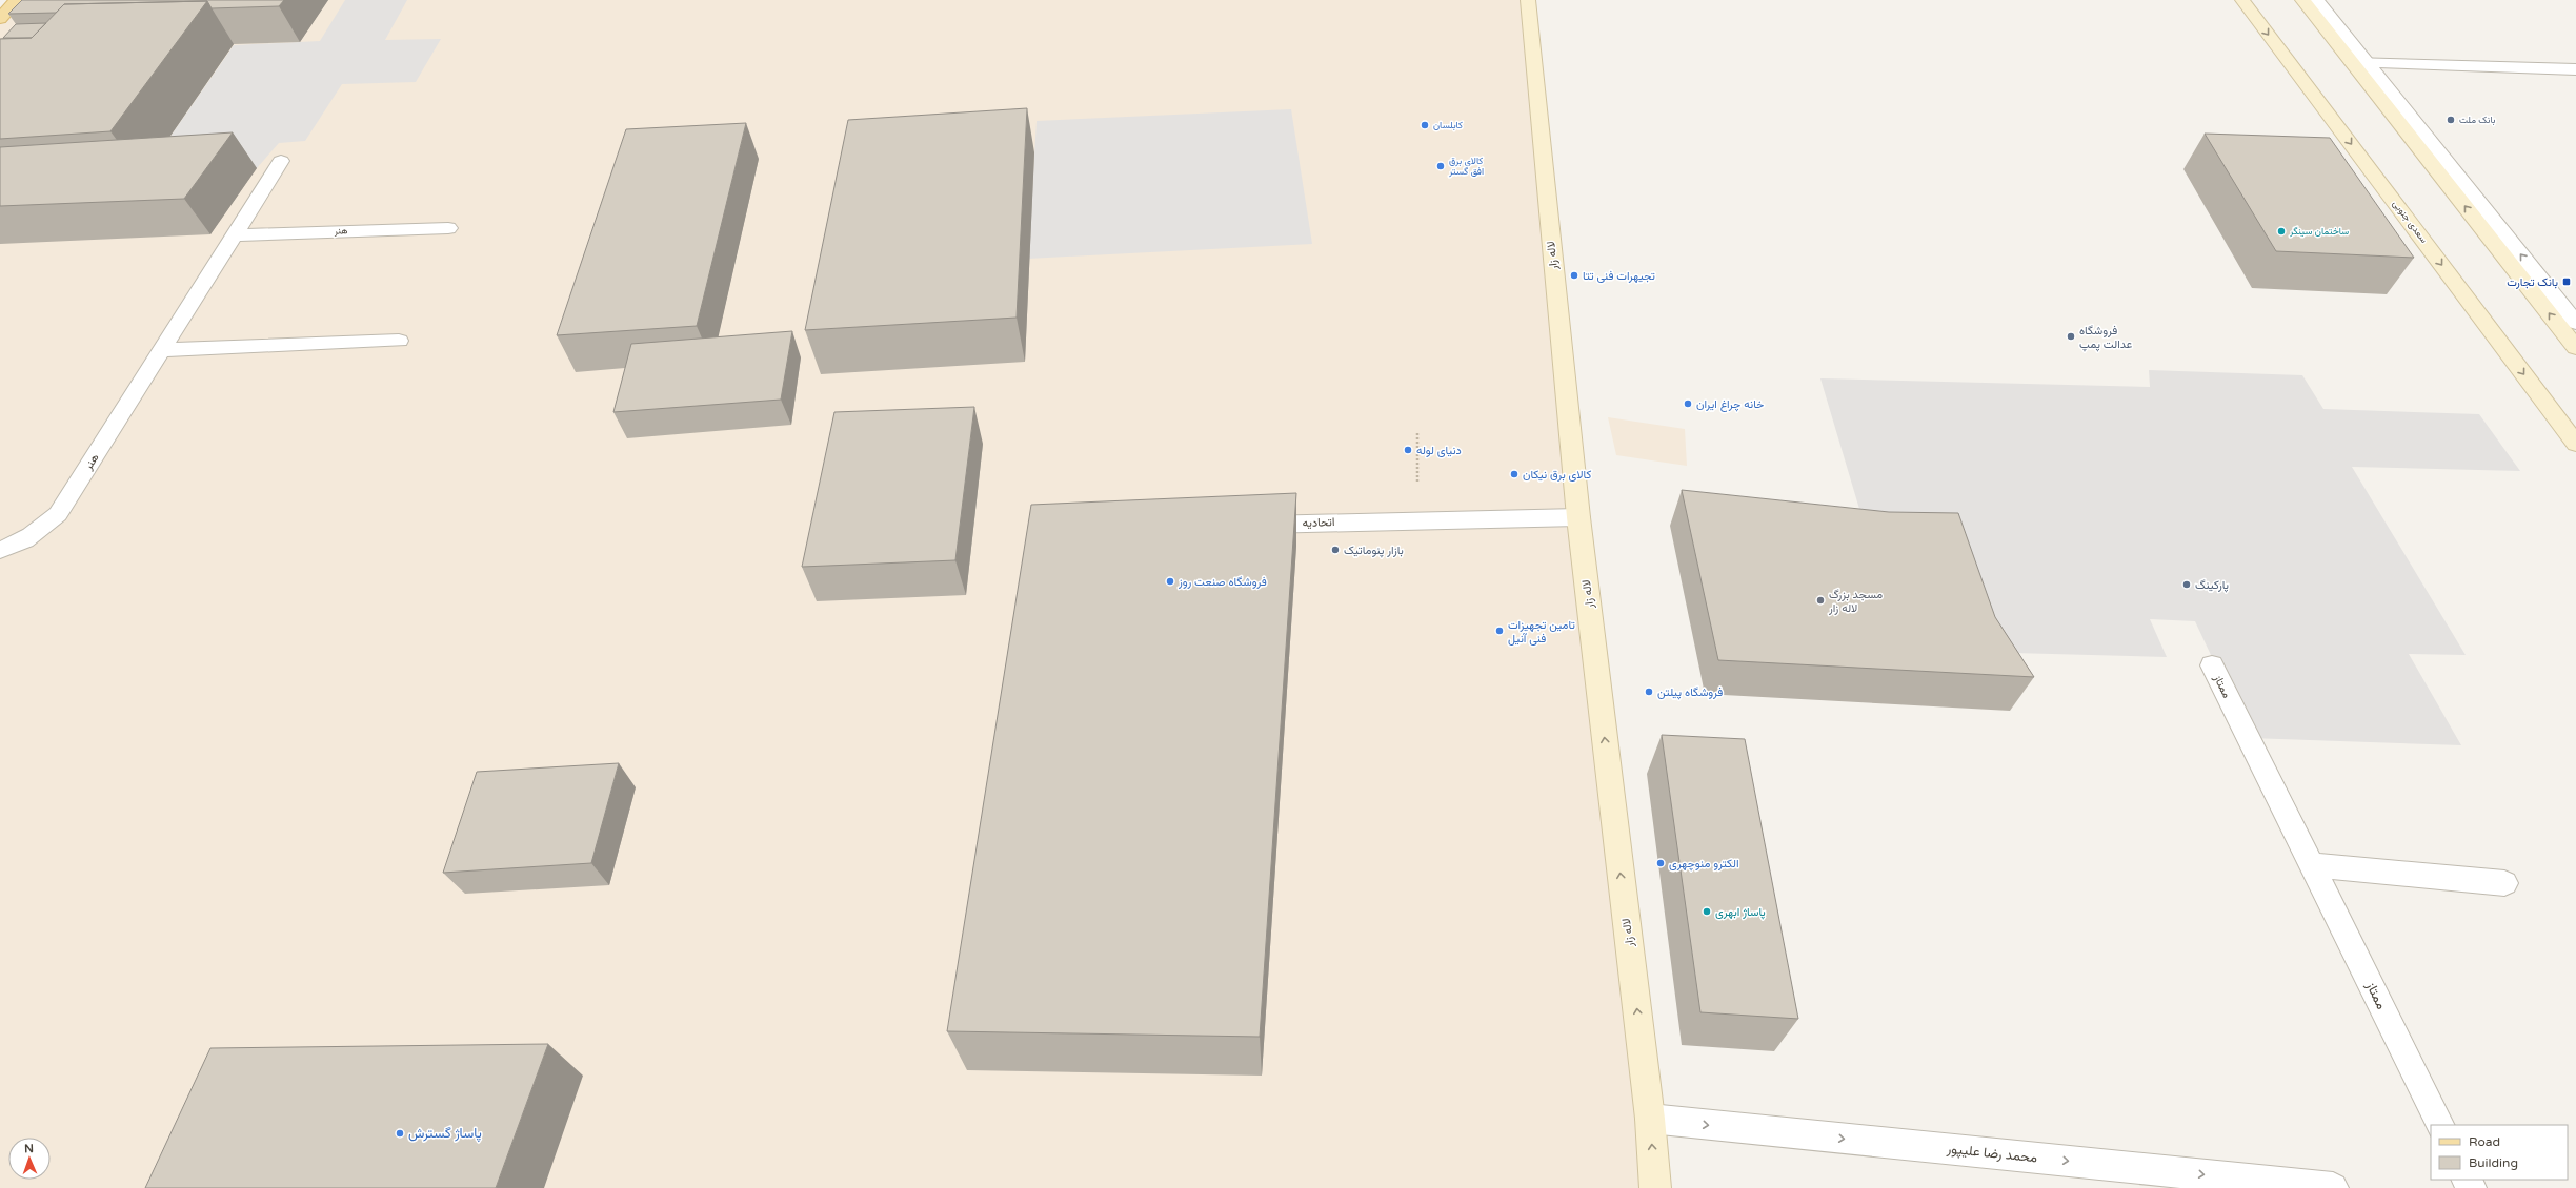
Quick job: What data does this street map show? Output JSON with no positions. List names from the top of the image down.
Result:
{
  "streets": {
    "main road": ["سعدی جنوبی", "لاله زار"],
    "street": [
      "هنر",
      "اتحادیه",
      "ممتاز",
      "محمد رضا علیپور"
    ]
  },
  "crossings": [
    ["لاله زار", "اتحادیه"],
    ["لاله زار", "محمد رضا علیپور"]
  ],
  "one_way": ["لاله زار", "محمد رضا علیپور"],
  "places": {
    "other": [
      "بانک ملت",
      "کابلسان",
      "کالای برق افق گستر",
      "ساختمان سینگر",
      "تجیهرات فنی تتا",
      "فروشگاه عدالت پمپ",
      "خانه چراغ ایران",
      "دنیای لوله",
      "کالای برق نیکان",
      "بازار پنوماتیک",
      "فروشگاه صنعت روز",
      "پارکینگ",
      "مسجد بزرگ لاله زار",
      "تامین تجهیزات فنی آنیل",
      "فروشگاه پیلتن",
      "الکترو منوچهری",
      "پاساژ ابهری",
      "پاساژ گسترش"
    ],
    "transit": ["بانک تجارت"]
  },
  "legend": ["Road", "Building"],
  "north": "top"
}
